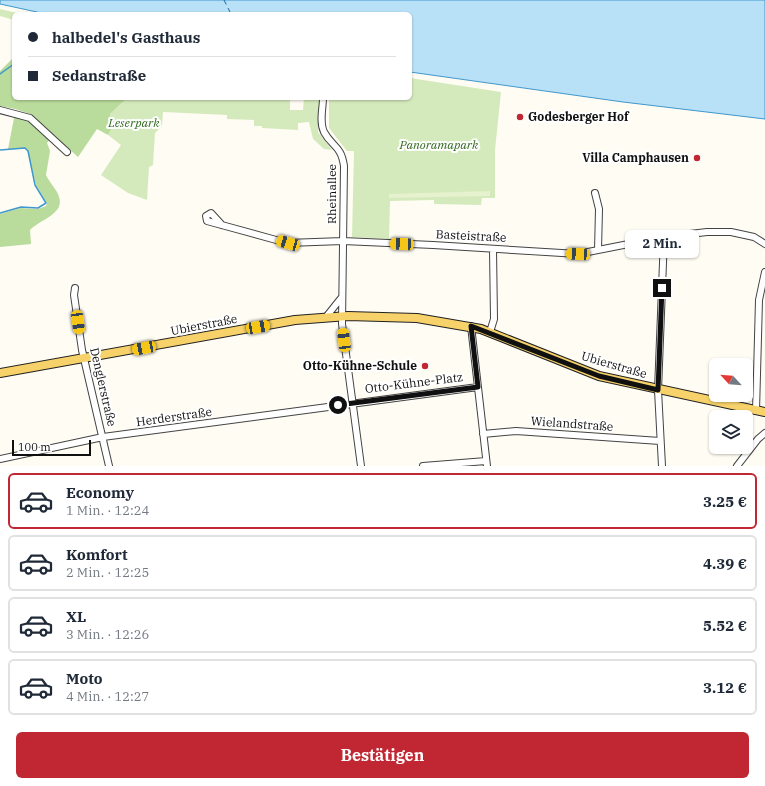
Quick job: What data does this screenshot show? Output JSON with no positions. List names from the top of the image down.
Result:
{
  "streets": {
    "main road": ["Ubierstraße"],
    "street": [
      "Rheinallee",
      "Basteistraße",
      "Otto-Kühne-Platz",
      "Denglerstraße",
      "Herderstraße",
      "Wielandstraße"
    ]
  },
  "crossings": [
    ["Rheinallee", "Basteistraße"],
    ["Rheinallee", "Ubierstraße"],
    ["Rheinallee", "Otto-Kühne-Platz"],
    ["Rheinallee", "Herderstraße"],
    ["Ubierstraße", "Denglerstraße"],
    ["Otto-Kühne-Platz", "Herderstraße"],
    ["Denglerstraße", "Herderstraße"]
  ],
  "parks": ["Leserpark", "Panoramapark"],
  "places": ["Godesberger Hof", "Villa Camphausen", "Otto-Kühne-Schule"],
  "scale_bar": "100 m",
  "north": "top left",
  "page": {
    "banner": ["halbedel's Gasthaus", "Sedanstraße"],
    "bubble": "2 Min.",
    "scale": "100 m",
    "list": [
      {
        "name": "Economy",
        "note": "1 Min. · 12:24",
        "value": "3.25 €"
      },
      {
        "name": "Komfort",
        "note": "2 Min. · 12:25",
        "value": "4.39 €"
      },
      {
        "name": "XL",
        "note": "3 Min. · 12:26",
        "value": "5.52 €"
      },
      {
        "name": "Moto",
        "note": "4 Min. · 12:27",
        "value": "3.12 €"
      }
    ],
    "buttons": "Bestätigen"
  }
}
